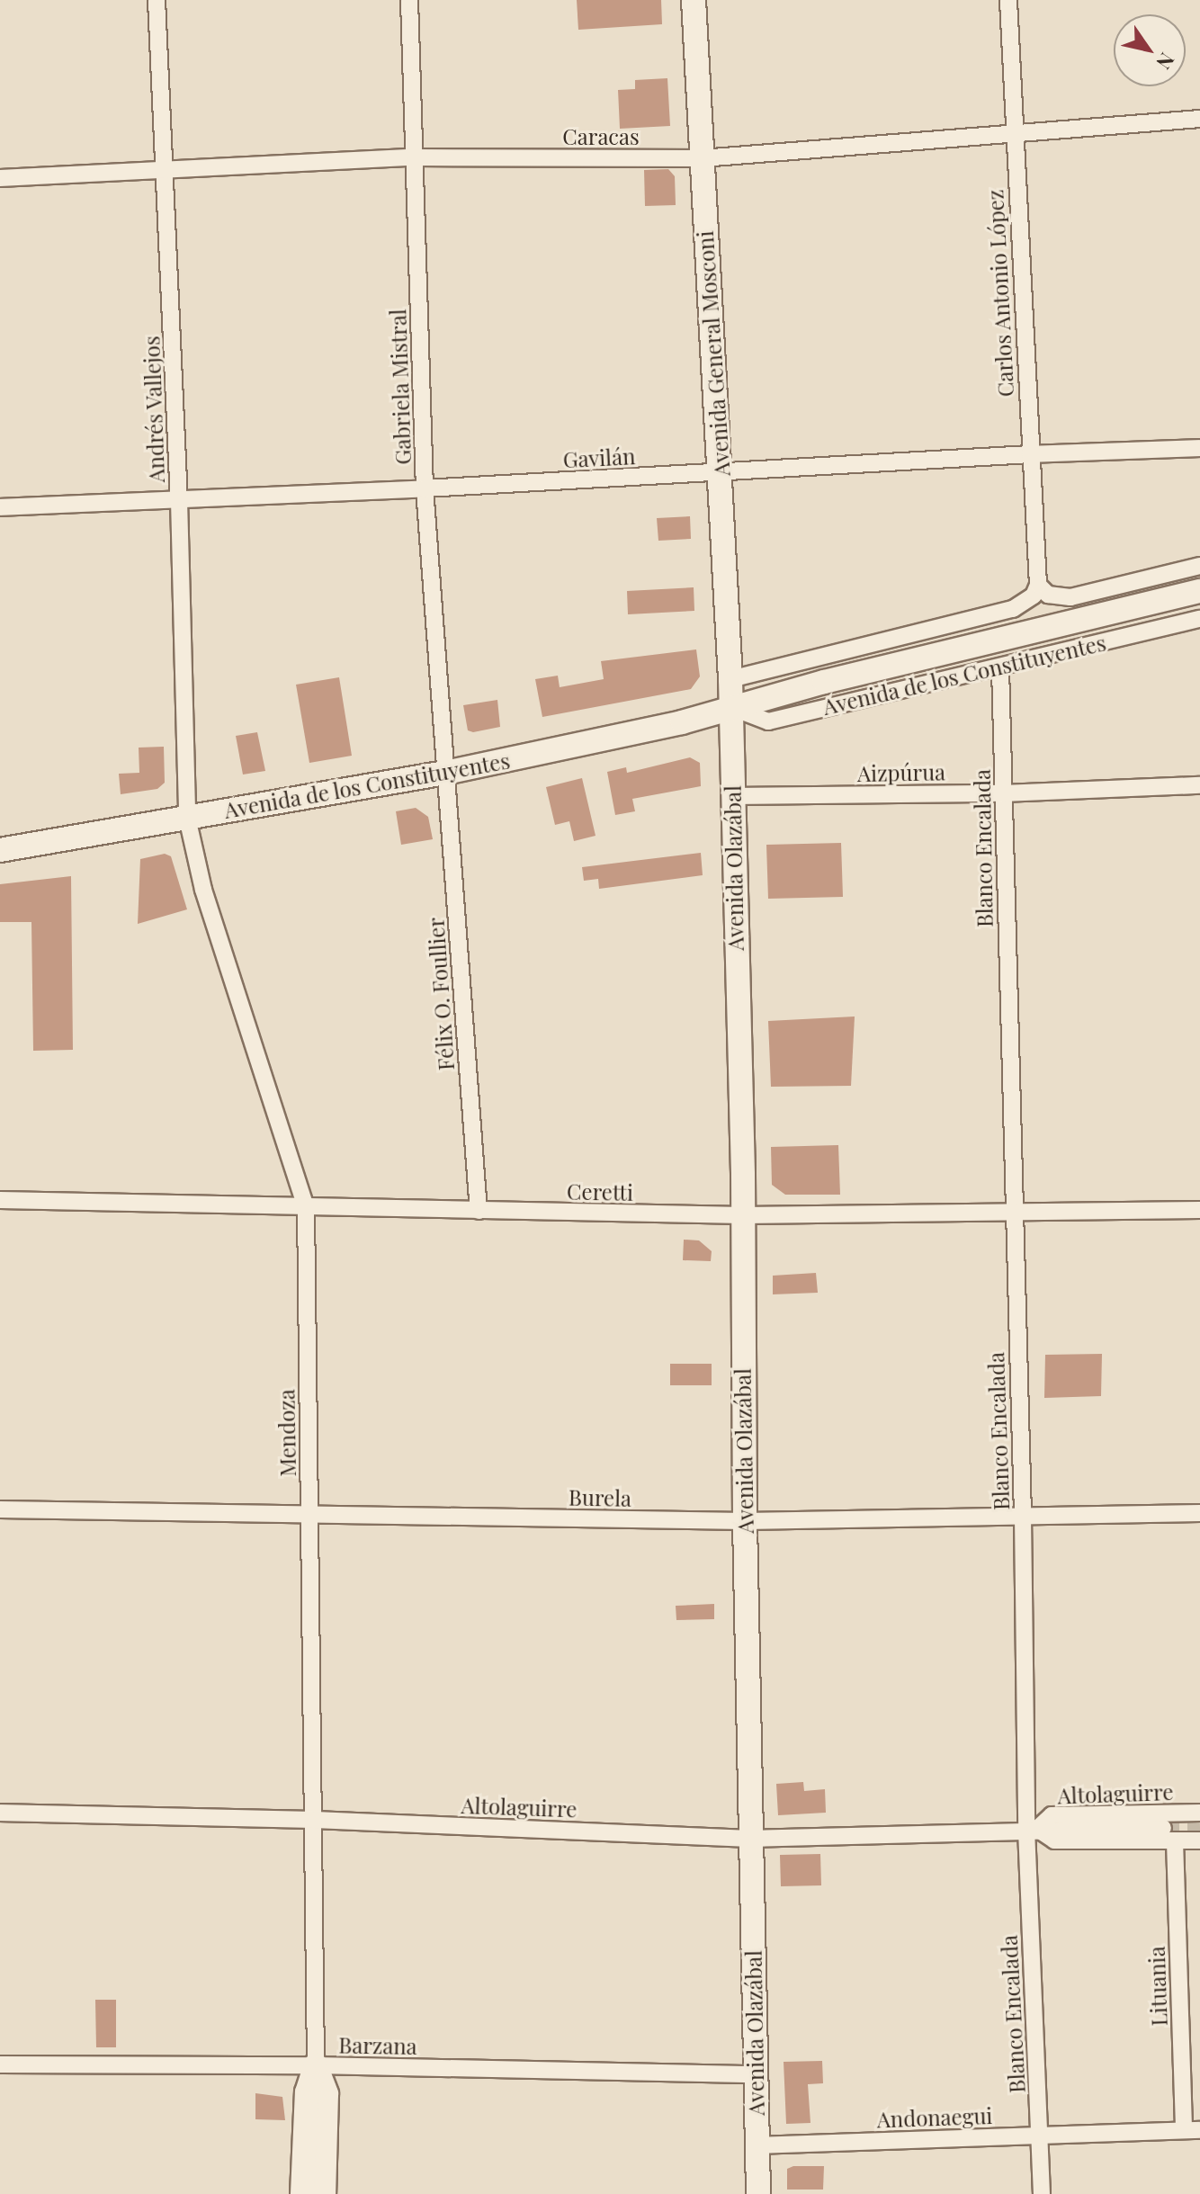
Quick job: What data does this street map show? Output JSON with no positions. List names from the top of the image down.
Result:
{
  "streets": {
    "main road": ["Avenida General Mosconi", "Avenida de los Constituyentes", "Avenida Olazábal"],
    "street": [
      "Caracas",
      "Carlos Antonio López",
      "Gabriela Mistral",
      "Andrés Vallejos",
      "Gavilán",
      "Aizpúrua",
      "Blanco Encalada",
      "Félix O. Foullier",
      "Ceretti",
      "Mendoza",
      "Burela",
      "Altolaguirre",
      "Lituania",
      "Barzana",
      "Andonaegui"
    ]
  },
  "crossings": [
    ["Caracas", "Carlos Antonio López"],
    ["Caracas", "Avenida General Mosconi"],
    ["Caracas", "Gabriela Mistral"],
    ["Caracas", "Andrés Vallejos"],
    ["Carlos Antonio López", "Gavilán"],
    ["Avenida General Mosconi", "Gavilán"],
    ["Avenida General Mosconi", "Avenida de los Constituyentes"],
    ["Avenida General Mosconi", "Avenida Olazábal"],
    ["Gabriela Mistral", "Gavilán"],
    ["Gabriela Mistral", "Avenida de los Constituyentes"],
    ["Gabriela Mistral", "Félix O. Foullier"],
    ["Andrés Vallejos", "Gavilán"],
    ["Andrés Vallejos", "Avenida de los Constituyentes"],
    ["Andrés Vallejos", "Mendoza"],
    ["Avenida de los Constituyentes", "Blanco Encalada"],
    ["Avenida de los Constituyentes", "Avenida Olazábal"],
    ["Avenida de los Constituyentes", "Félix O. Foullier"],
    ["Avenida de los Constituyentes", "Mendoza"],
    ["Aizpúrua", "Blanco Encalada"],
    ["Aizpúrua", "Avenida Olazábal"],
    ["Blanco Encalada", "Ceretti"],
    ["Blanco Encalada", "Burela"],
    ["Blanco Encalada", "Altolaguirre"],
    ["Blanco Encalada", "Andonaegui"],
    ["Avenida Olazábal", "Ceretti"],
    ["Avenida Olazábal", "Burela"],
    ["Avenida Olazábal", "Altolaguirre"],
    ["Avenida Olazábal", "Barzana"],
    ["Avenida Olazábal", "Andonaegui"],
    ["Félix O. Foullier", "Ceretti"],
    ["Ceretti", "Mendoza"],
    ["Mendoza", "Burela"],
    ["Mendoza", "Altolaguirre"],
    ["Mendoza", "Barzana"],
    ["Altolaguirre", "Lituania"],
    ["Lituania", "Andonaegui"]
  ],
  "north": "bottom right"
}
